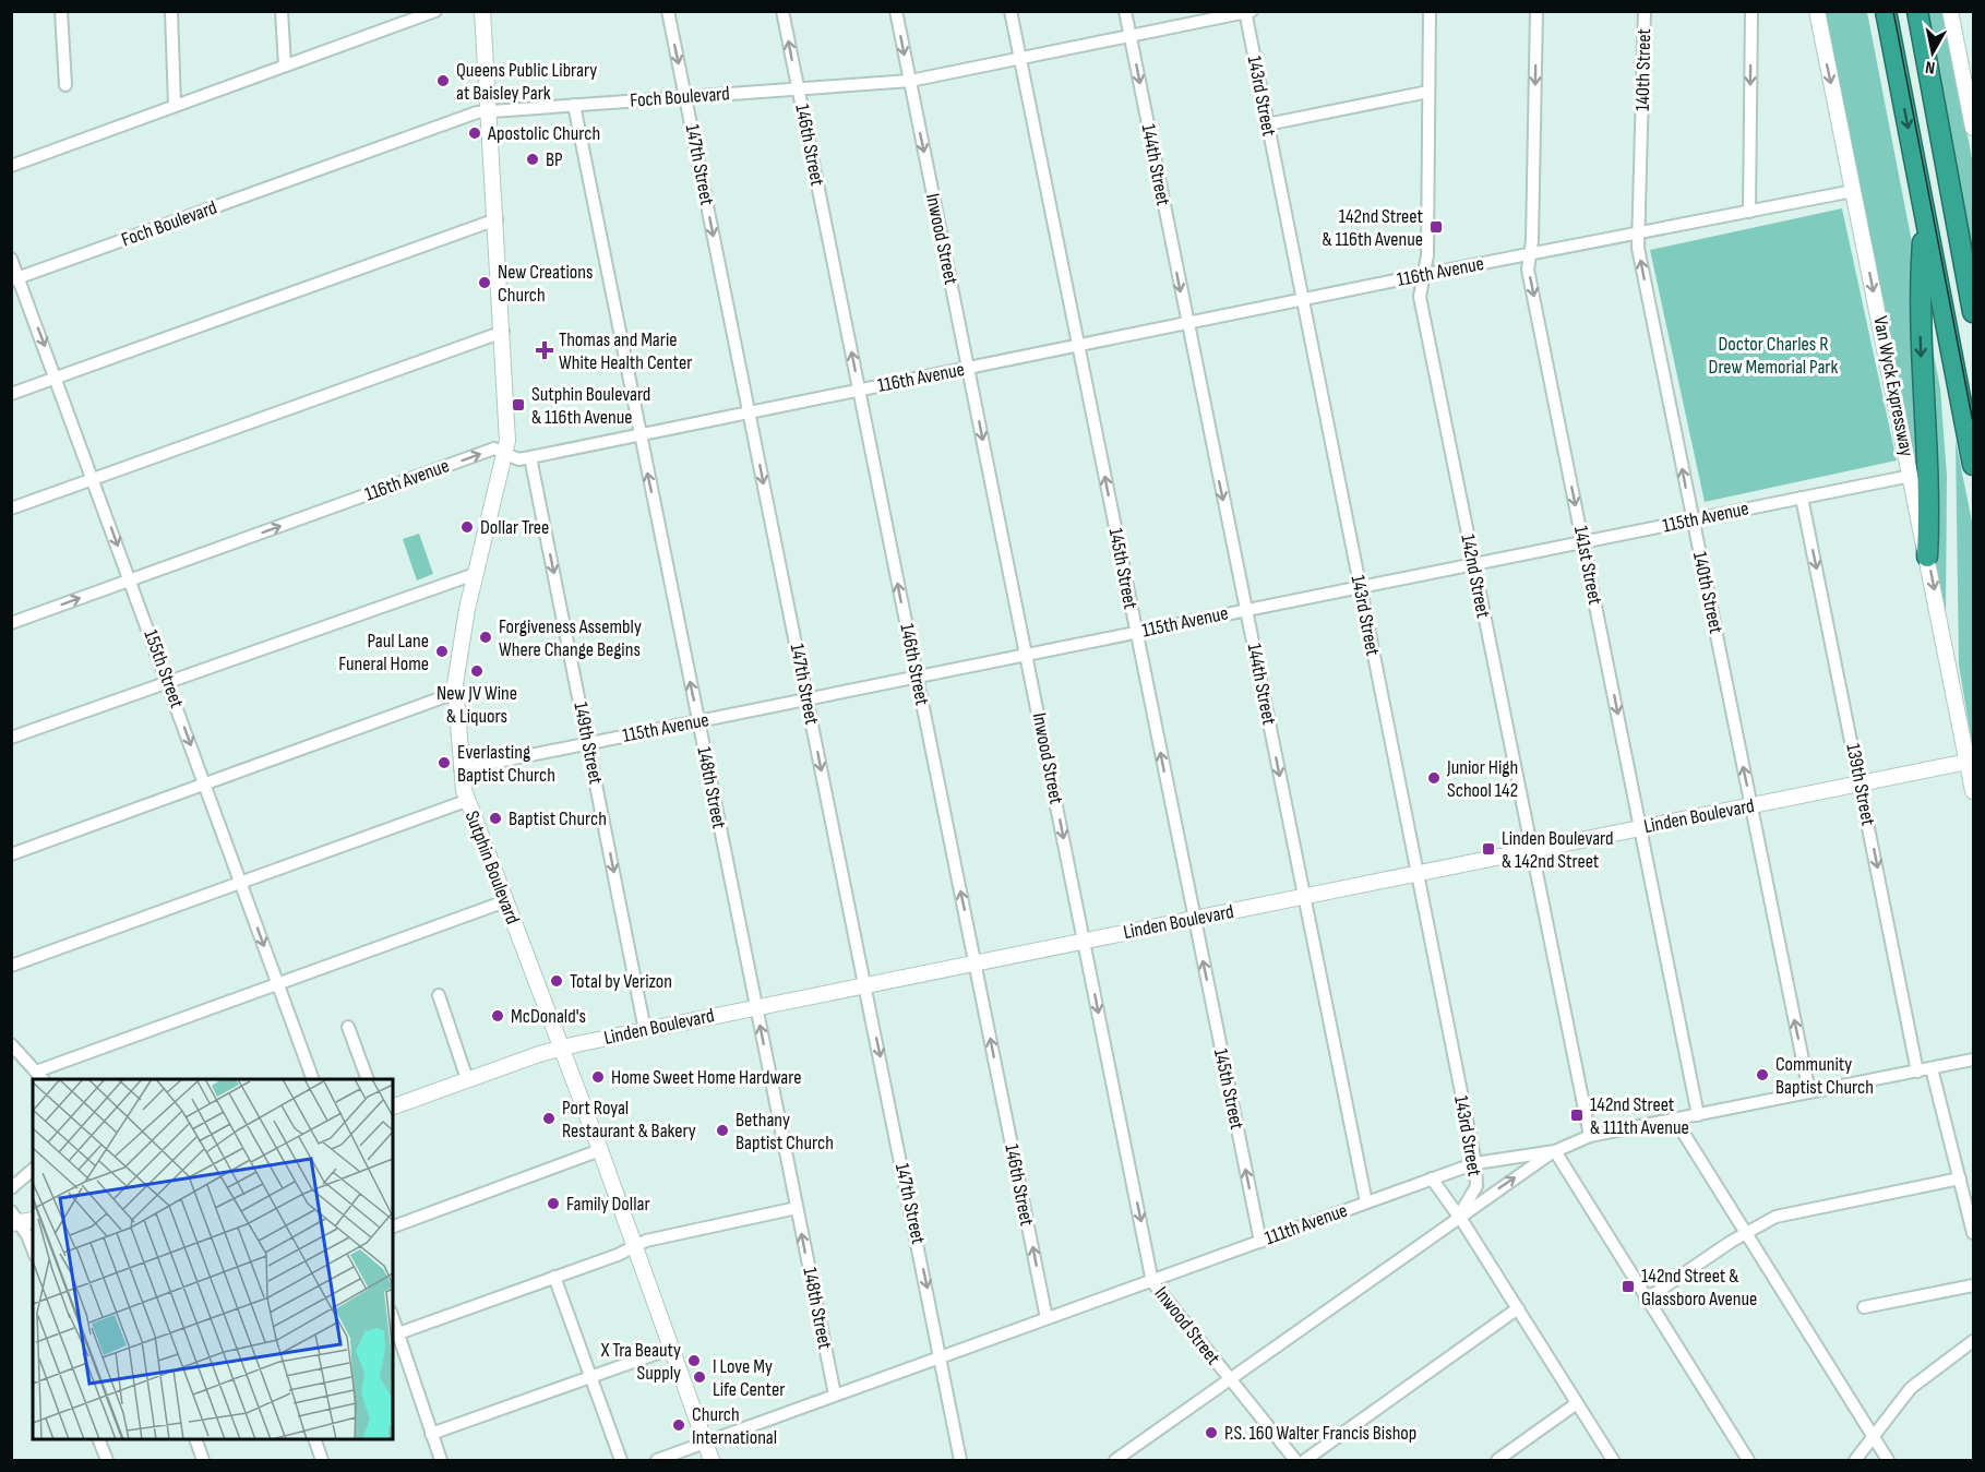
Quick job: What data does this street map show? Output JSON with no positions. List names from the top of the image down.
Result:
{
  "streets": {
    "main road": ["Van Wyck Expressway", "Linden Boulevard", "Sutphin Boulevard"],
    "street": [
      "140th Street",
      "143rd Street",
      "Foch Boulevard",
      "146th Street",
      "147th Street",
      "144th Street",
      "Inwood Street",
      "116th Avenue",
      "115th Avenue",
      "141st Street",
      "145th Street",
      "142nd Street",
      "155th Street",
      "149th Street",
      "139th Street",
      "148th Street",
      "111th Avenue"
    ]
  },
  "crossings": [
    ["140th Street", "116th Avenue"],
    ["140th Street", "115th Avenue"],
    ["140th Street", "Linden Boulevard"],
    ["140th Street", "111th Avenue"],
    ["143rd Street", "Foch Boulevard"],
    ["143rd Street", "116th Avenue"],
    ["143rd Street", "115th Avenue"],
    ["143rd Street", "Linden Boulevard"],
    ["143rd Street", "111th Avenue"],
    ["Foch Boulevard", "146th Street"],
    ["Foch Boulevard", "147th Street"],
    ["Foch Boulevard", "144th Street"],
    ["Foch Boulevard", "Inwood Street"],
    ["Foch Boulevard", "145th Street"],
    ["Foch Boulevard", "155th Street"],
    ["Foch Boulevard", "148th Street"],
    ["Foch Boulevard", "Sutphin Boulevard"],
    ["146th Street", "116th Avenue"],
    ["146th Street", "115th Avenue"],
    ["146th Street", "Linden Boulevard"],
    ["146th Street", "111th Avenue"],
    ["147th Street", "116th Avenue"],
    ["147th Street", "115th Avenue"],
    ["147th Street", "Linden Boulevard"],
    ["147th Street", "111th Avenue"],
    ["144th Street", "116th Avenue"],
    ["144th Street", "115th Avenue"],
    ["144th Street", "Linden Boulevard"],
    ["144th Street", "111th Avenue"],
    ["Inwood Street", "116th Avenue"],
    ["Inwood Street", "115th Avenue"],
    ["Inwood Street", "Linden Boulevard"],
    ["Inwood Street", "111th Avenue"],
    ["116th Avenue", "Van Wyck Expressway"],
    ["116th Avenue", "141st Street"],
    ["116th Avenue", "145th Street"],
    ["116th Avenue", "142nd Street"],
    ["116th Avenue", "155th Street"],
    ["116th Avenue", "149th Street"],
    ["116th Avenue", "148th Street"],
    ["116th Avenue", "Sutphin Boulevard"],
    ["Van Wyck Expressway", "115th Avenue"],
    ["Van Wyck Expressway", "Linden Boulevard"],
    ["115th Avenue", "141st Street"],
    ["115th Avenue", "145th Street"],
    ["115th Avenue", "142nd Street"],
    ["115th Avenue", "149th Street"],
    ["115th Avenue", "139th Street"],
    ["115th Avenue", "148th Street"],
    ["115th Avenue", "Sutphin Boulevard"],
    ["141st Street", "Linden Boulevard"],
    ["141st Street", "111th Avenue"],
    ["145th Street", "Linden Boulevard"],
    ["145th Street", "111th Avenue"],
    ["142nd Street", "Linden Boulevard"],
    ["142nd Street", "111th Avenue"],
    ["149th Street", "Linden Boulevard"],
    ["139th Street", "Linden Boulevard"],
    ["139th Street", "111th Avenue"],
    ["148th Street", "Linden Boulevard"],
    ["148th Street", "111th Avenue"],
    ["Linden Boulevard", "Sutphin Boulevard"],
    ["Sutphin Boulevard", "111th Avenue"]
  ],
  "one_way": [
    "140th Street",
    "146th Street",
    "147th Street",
    "144th Street",
    "Inwood Street",
    "Van Wyck Expressway",
    "141st Street",
    "145th Street",
    "155th Street",
    "149th Street",
    "139th Street",
    "148th Street"
  ],
  "parks": ["Doctor Charles R Drew Memorial Park"],
  "places": {
    "other": [
      "Queens Public Library at Baisley Park",
      "Apostolic Church",
      "BP",
      "New Creations Church",
      "Dollar Tree",
      "Forgiveness Assembly Where Change Begins",
      "Paul Lane Funeral Home",
      "New JV Wine & Liquors",
      "Everlasting Baptist Church",
      "Junior High School 142",
      "Baptist Church",
      "Total by Verizon",
      "McDonald's",
      "Community Baptist Church",
      "Home Sweet Home Hardware",
      "Port Royal Restaurant & Bakery",
      "Bethany Baptist Church",
      "Family Dollar",
      "X Tra Beauty Supply",
      "I Love My Life Center",
      "Church International",
      "P.S. 160 Walter Francis Bishop"
    ],
    "transit": [
      "142nd Street & 116th Avenue",
      "Sutphin Boulevard & 116th Avenue",
      "Linden Boulevard & 142nd Street",
      "142nd Street & 111th Avenue",
      "142nd Street & Glassboro Avenue"
    ],
    "health": ["Thomas and Marie White Health Center"]
  },
  "north": "bottom"
}
